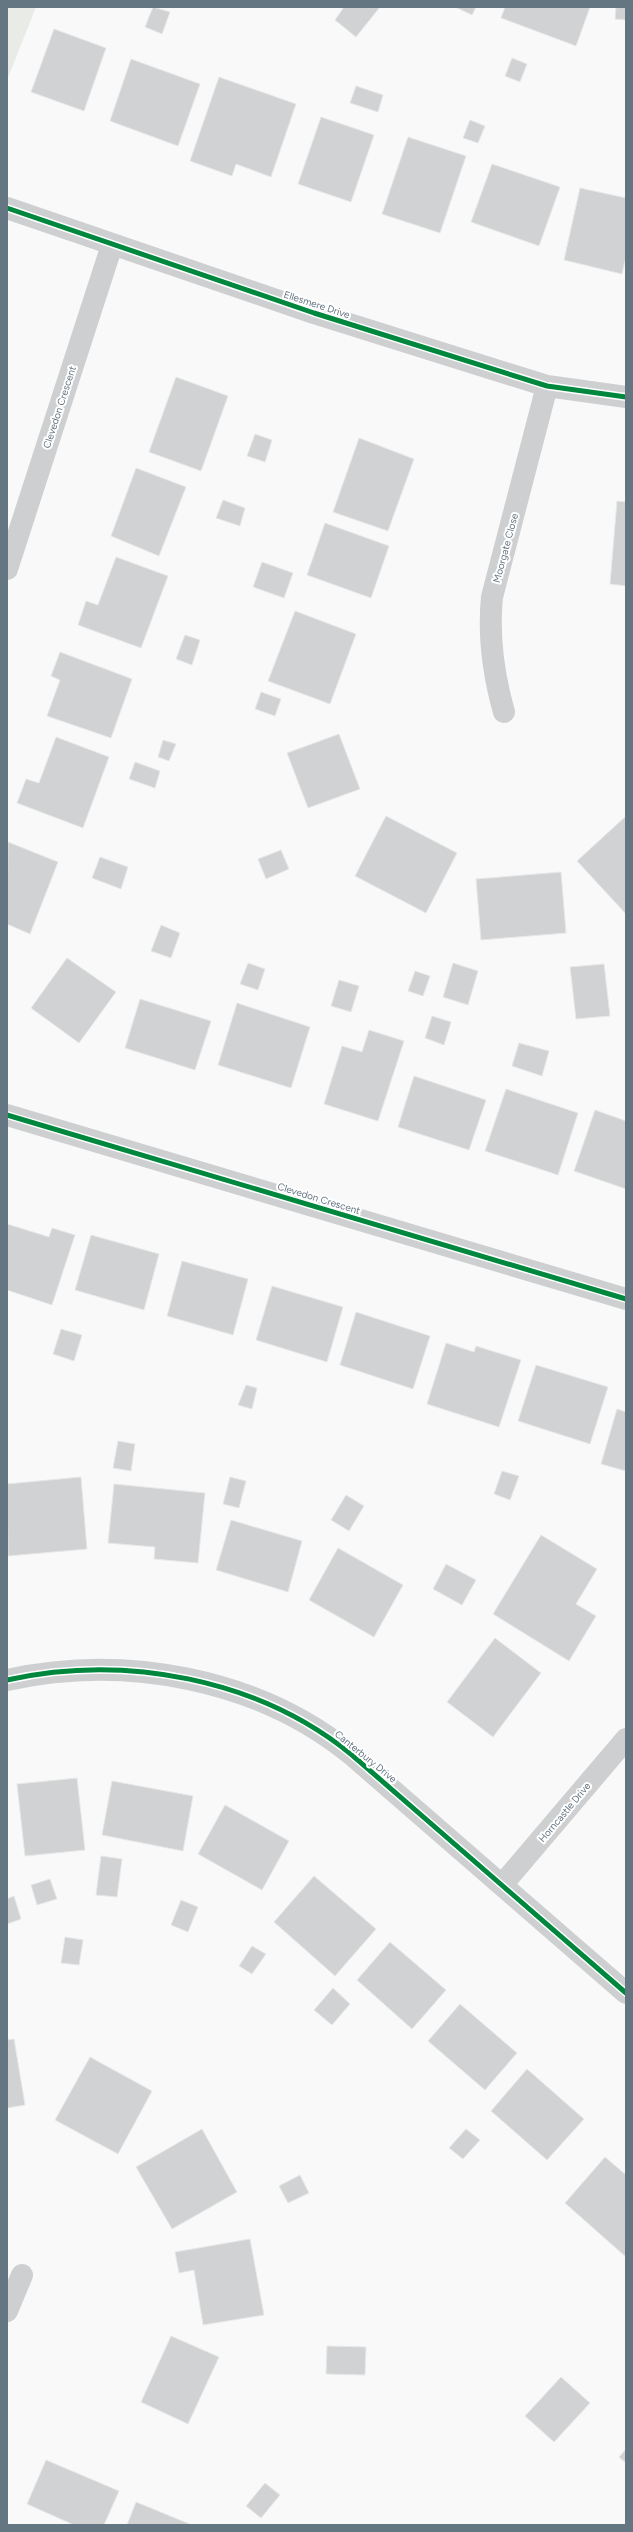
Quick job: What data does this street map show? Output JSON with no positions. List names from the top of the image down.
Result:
{
  "streets": {
    "street": [
      "Ellesmere Drive",
      "Clevedon Crescent",
      "Moorgate Close",
      "Canterbury Drive",
      "Horncastle Drive"
    ]
  },
  "crossings": [
    ["Ellesmere Drive", "Clevedon Crescent"],
    ["Ellesmere Drive", "Moorgate Close"],
    ["Canterbury Drive", "Horncastle Drive"]
  ]
}
